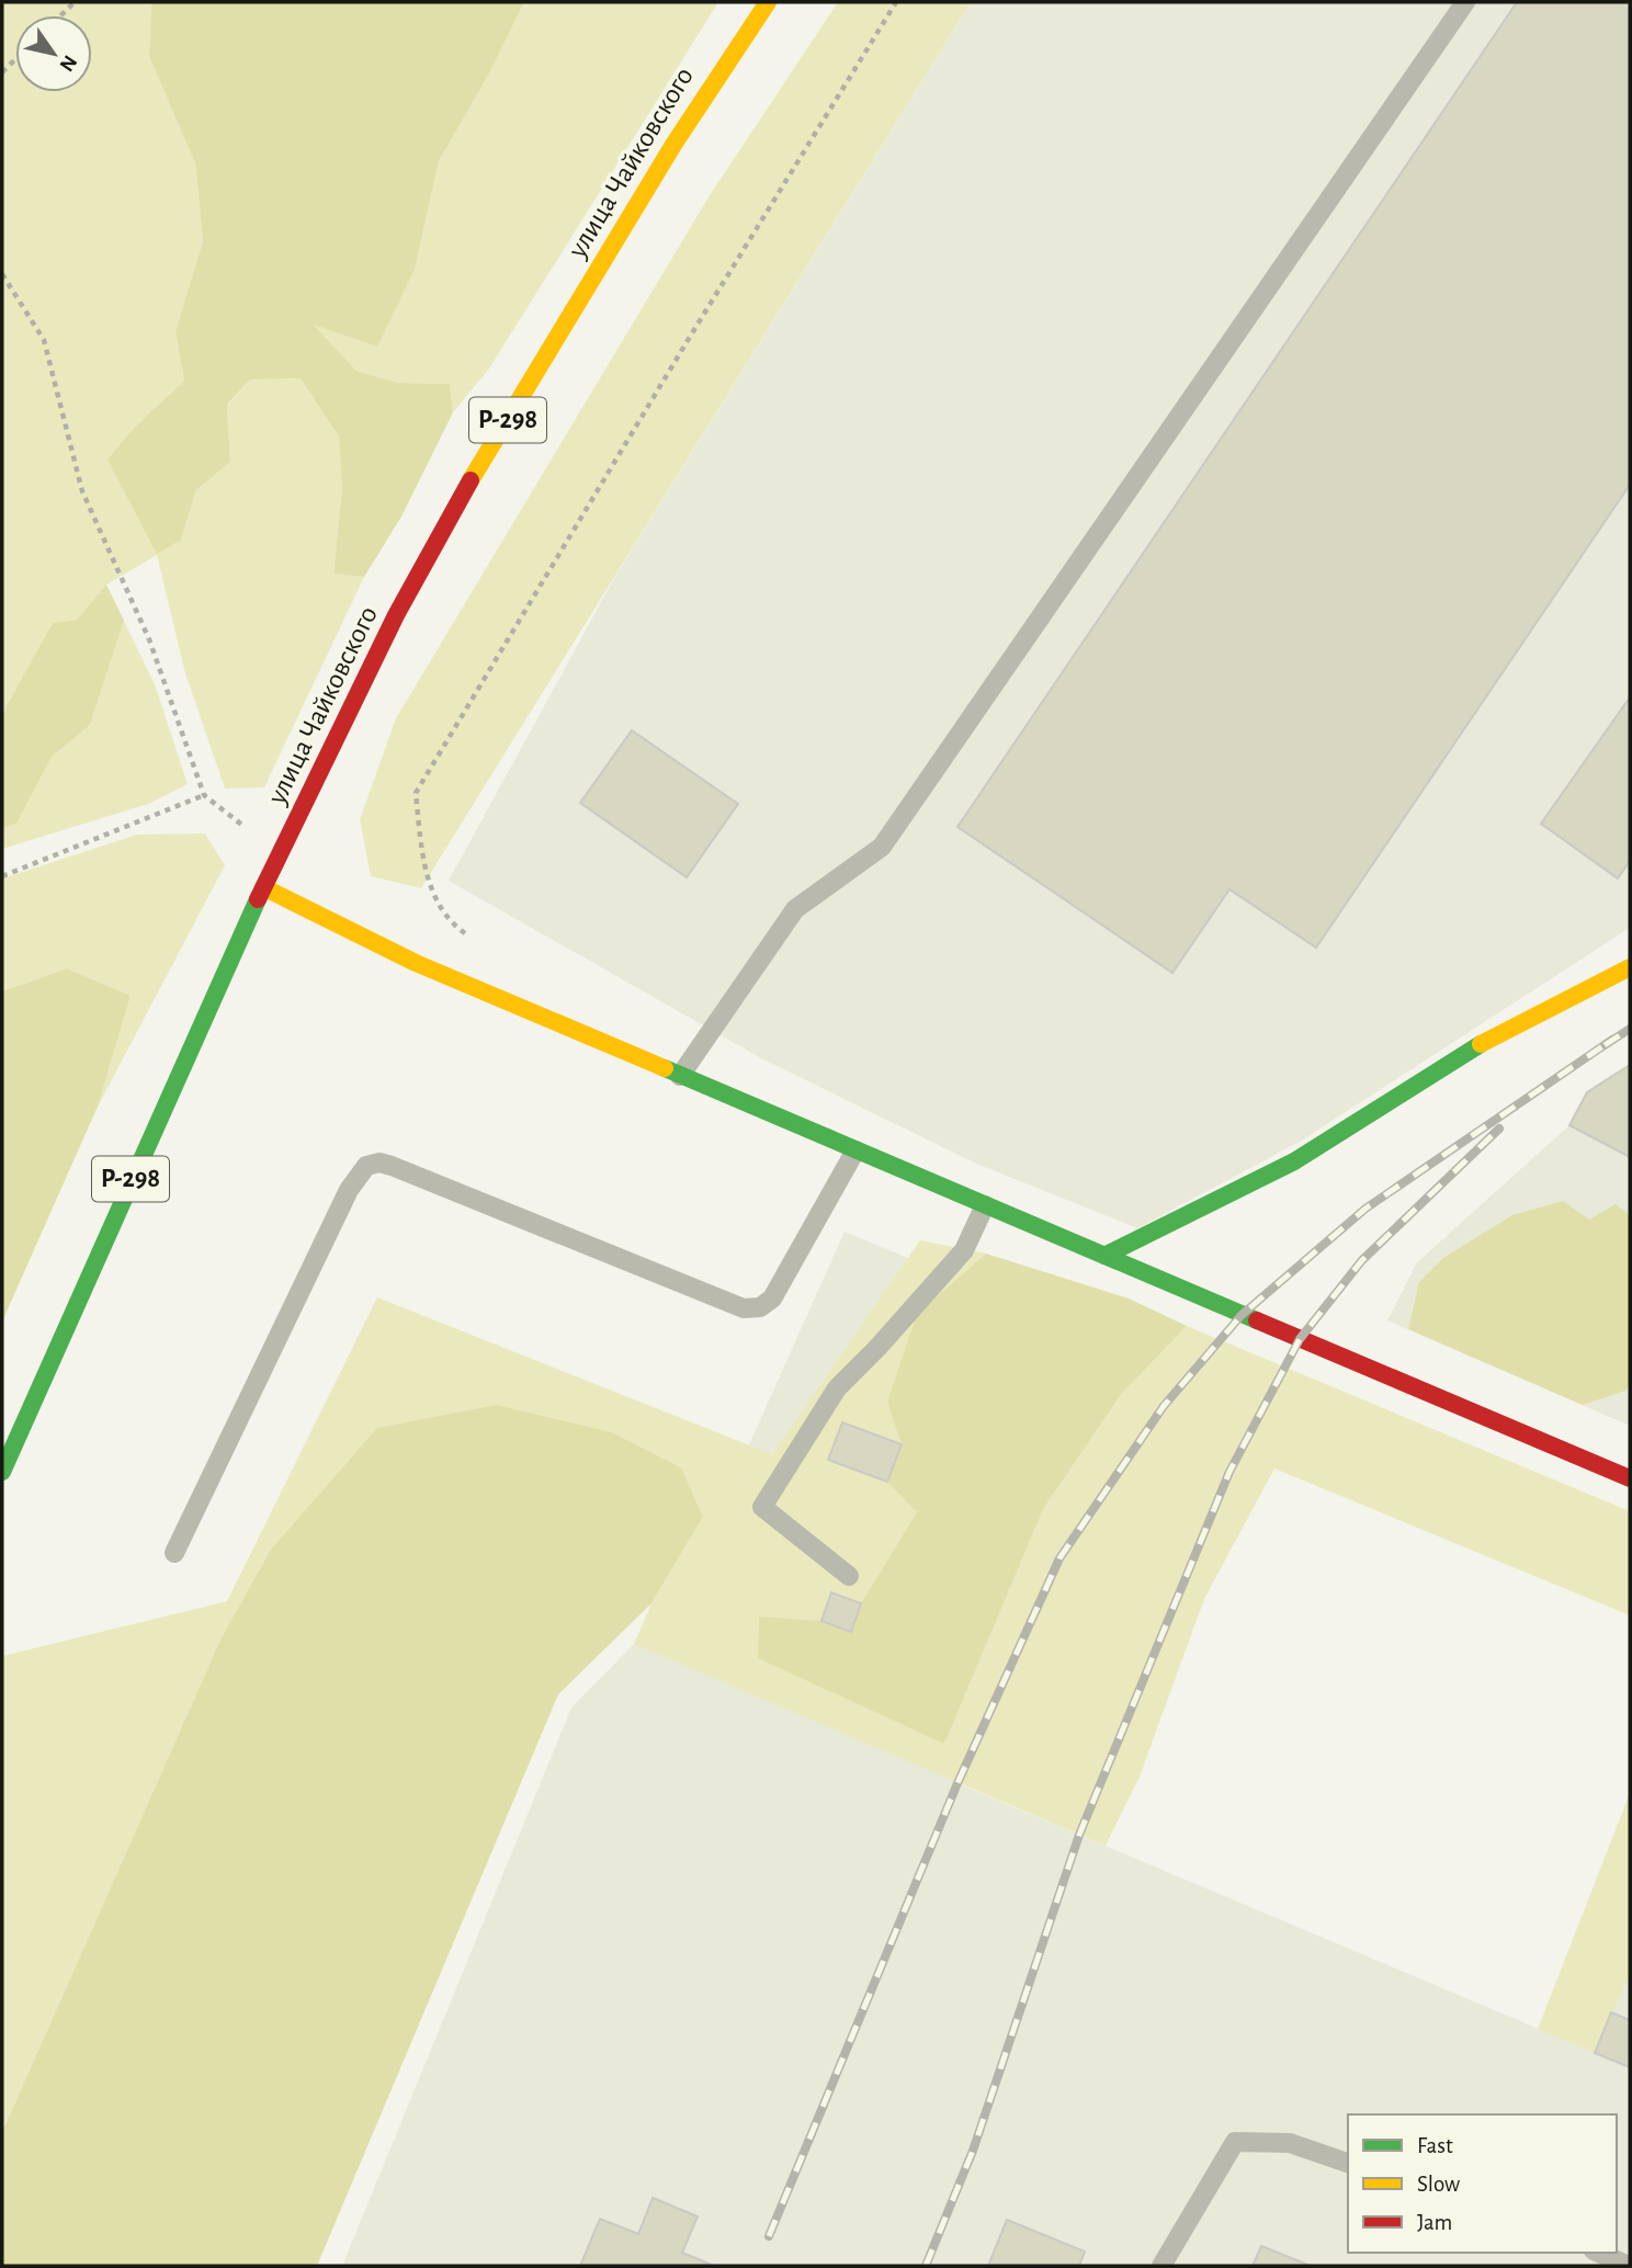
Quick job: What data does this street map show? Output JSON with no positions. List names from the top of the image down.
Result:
{
  "streets": {
    "main road": ["улица Чайковского", "Р-298"]
  },
  "legend": ["Fast", "Slow", "Jam"],
  "north": "bottom right"
}
